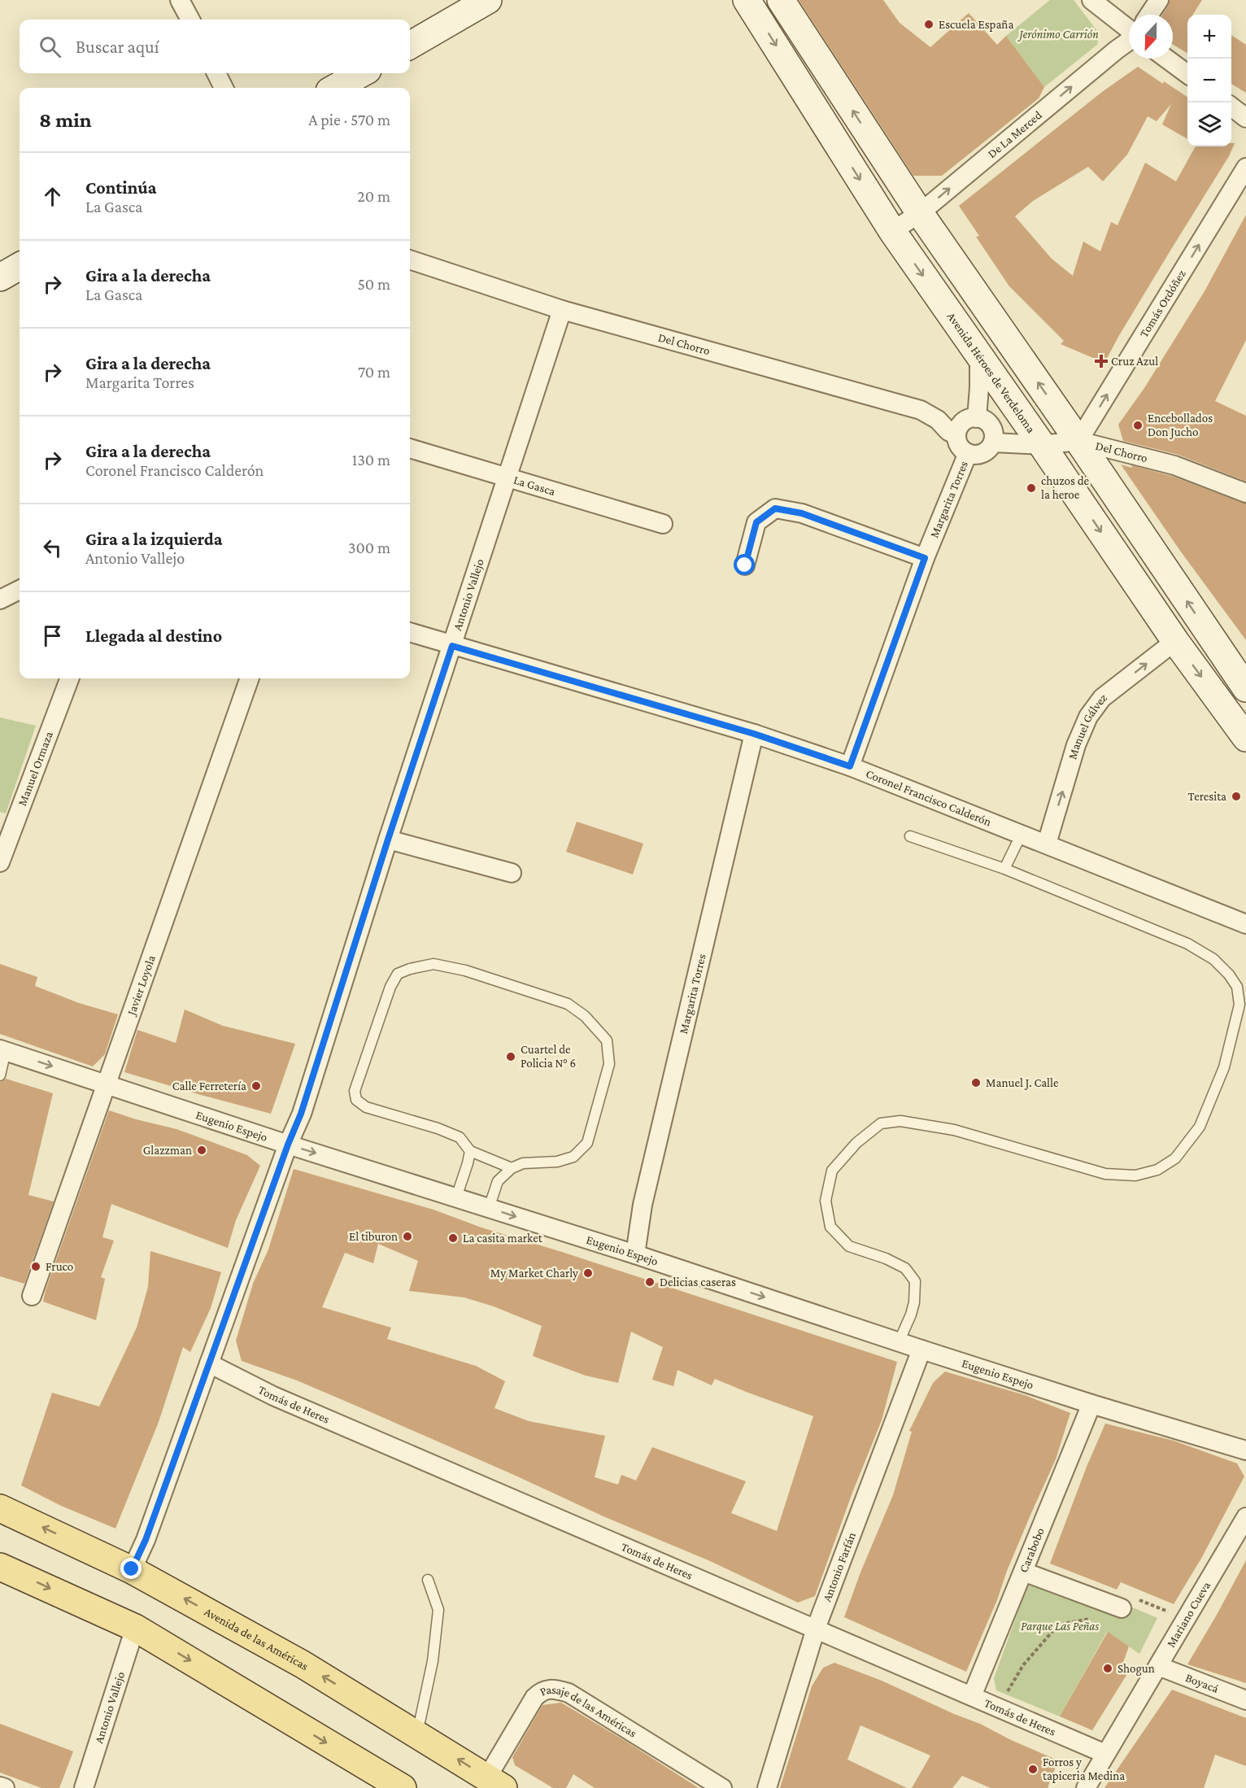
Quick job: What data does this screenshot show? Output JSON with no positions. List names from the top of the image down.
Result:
{
  "streets": {
    "main road": ["Avenida Héroes de Verdeloma", "Avenida de las Américas"],
    "street": [
      "De La Merced",
      "Tomás Ordóñez",
      "Del Chorro",
      "La Gasca",
      "Margarita Torres",
      "Antonio Vallejo",
      "Manuel Gálvez",
      "Manuel Ormaza",
      "Coronel Francisco Calderón",
      "Javier Loyola",
      "Eugenio Espejo",
      "Tomás de Heres",
      "Carabobo",
      "Antonio Farfán",
      "Mariano Cueva",
      "Boyacá",
      "Pasaje de las Américas"
    ]
  },
  "crossings": [
    ["De La Merced", "Avenida Héroes de Verdeloma"],
    ["Tomás Ordóñez", "Del Chorro"],
    ["Del Chorro", "Avenida Héroes de Verdeloma"],
    ["Del Chorro", "Margarita Torres"],
    ["Del Chorro", "Antonio Vallejo"],
    ["Avenida Héroes de Verdeloma", "Manuel Gálvez"],
    ["La Gasca", "Antonio Vallejo"],
    ["Margarita Torres", "Coronel Francisco Calderón"],
    ["Margarita Torres", "Eugenio Espejo"],
    ["Antonio Vallejo", "Coronel Francisco Calderón"],
    ["Antonio Vallejo", "Eugenio Espejo"],
    ["Antonio Vallejo", "Tomás de Heres"],
    ["Antonio Vallejo", "Avenida de las Américas"],
    ["Manuel Gálvez", "Coronel Francisco Calderón"],
    ["Javier Loyola", "Eugenio Espejo"],
    ["Eugenio Espejo", "Carabobo"],
    ["Eugenio Espejo", "Antonio Farfán"],
    ["Tomás de Heres", "Carabobo"],
    ["Tomás de Heres", "Antonio Farfán"],
    ["Tomás de Heres", "Mariano Cueva"],
    ["Mariano Cueva", "Boyacá"],
    ["Avenida de las Américas", "Pasaje de las Américas"]
  ],
  "one_way": [
    "De La Merced",
    "Tomás Ordóñez",
    "Manuel Gálvez",
    "Eugenio Espejo"
  ],
  "parks": ["Jerónimo Carrión", "Parque Las Peñas"],
  "places": {
    "other": [
      "Escuela España",
      "Encebollados Don Jucho",
      "chuzos de la heroe",
      "Teresita",
      "Cuartel de Policia N° 6",
      "Manuel J. Calle",
      "Calle Ferretería",
      "Glazzman",
      "El tiburon",
      "La casita market",
      "Fruco",
      "My Market Charly",
      "Delicias caseras",
      "Shogun",
      "Forros y tapiceria Medina"
    ],
    "health": ["Cruz Azul"]
  },
  "north": "bottom",
  "page": {
    "map_buttons": ["+", "−"],
    "search": "Buscar aquí",
    "heading": ["8 min", "A pie · 570 m"],
    "list": [
      ["Continúa", "La Gasca", "20 m"],
      ["Gira a la derecha", "La Gasca", "50 m"],
      ["Gira a la derecha", "Margarita Torres", "70 m"],
      ["Gira a la derecha", "Coronel Francisco Calderón", "130 m"],
      ["Gira a la izquierda", "Antonio Vallejo", "300 m"],
      "Llegada al destino"
    ]
  }
}
